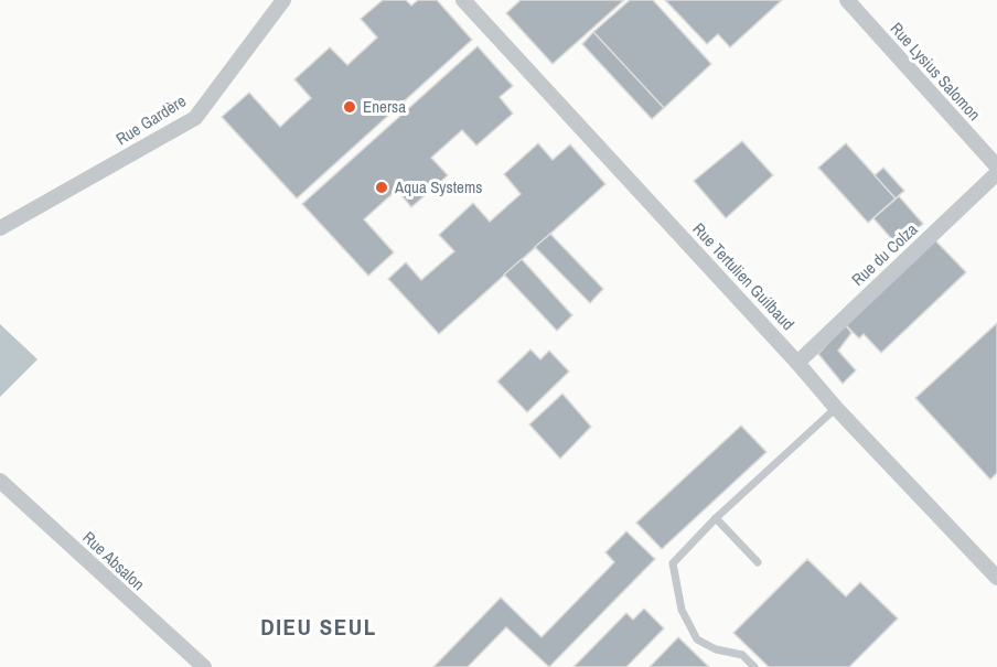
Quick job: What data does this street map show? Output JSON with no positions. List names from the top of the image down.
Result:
{
  "streets": {
    "street": [
      "Rue Lysius Salomon",
      "Rue Gardère",
      "Rue du Colza",
      "Rue Tertulien Guilbaud",
      "Rue Absalon"
    ]
  },
  "crossings": [
    ["Rue du Colza", "Rue Tertulien Guilbaud"]
  ],
  "districts": ["DIEU SEUL"],
  "places": ["Enersa", "Aqua Systems"]
}
